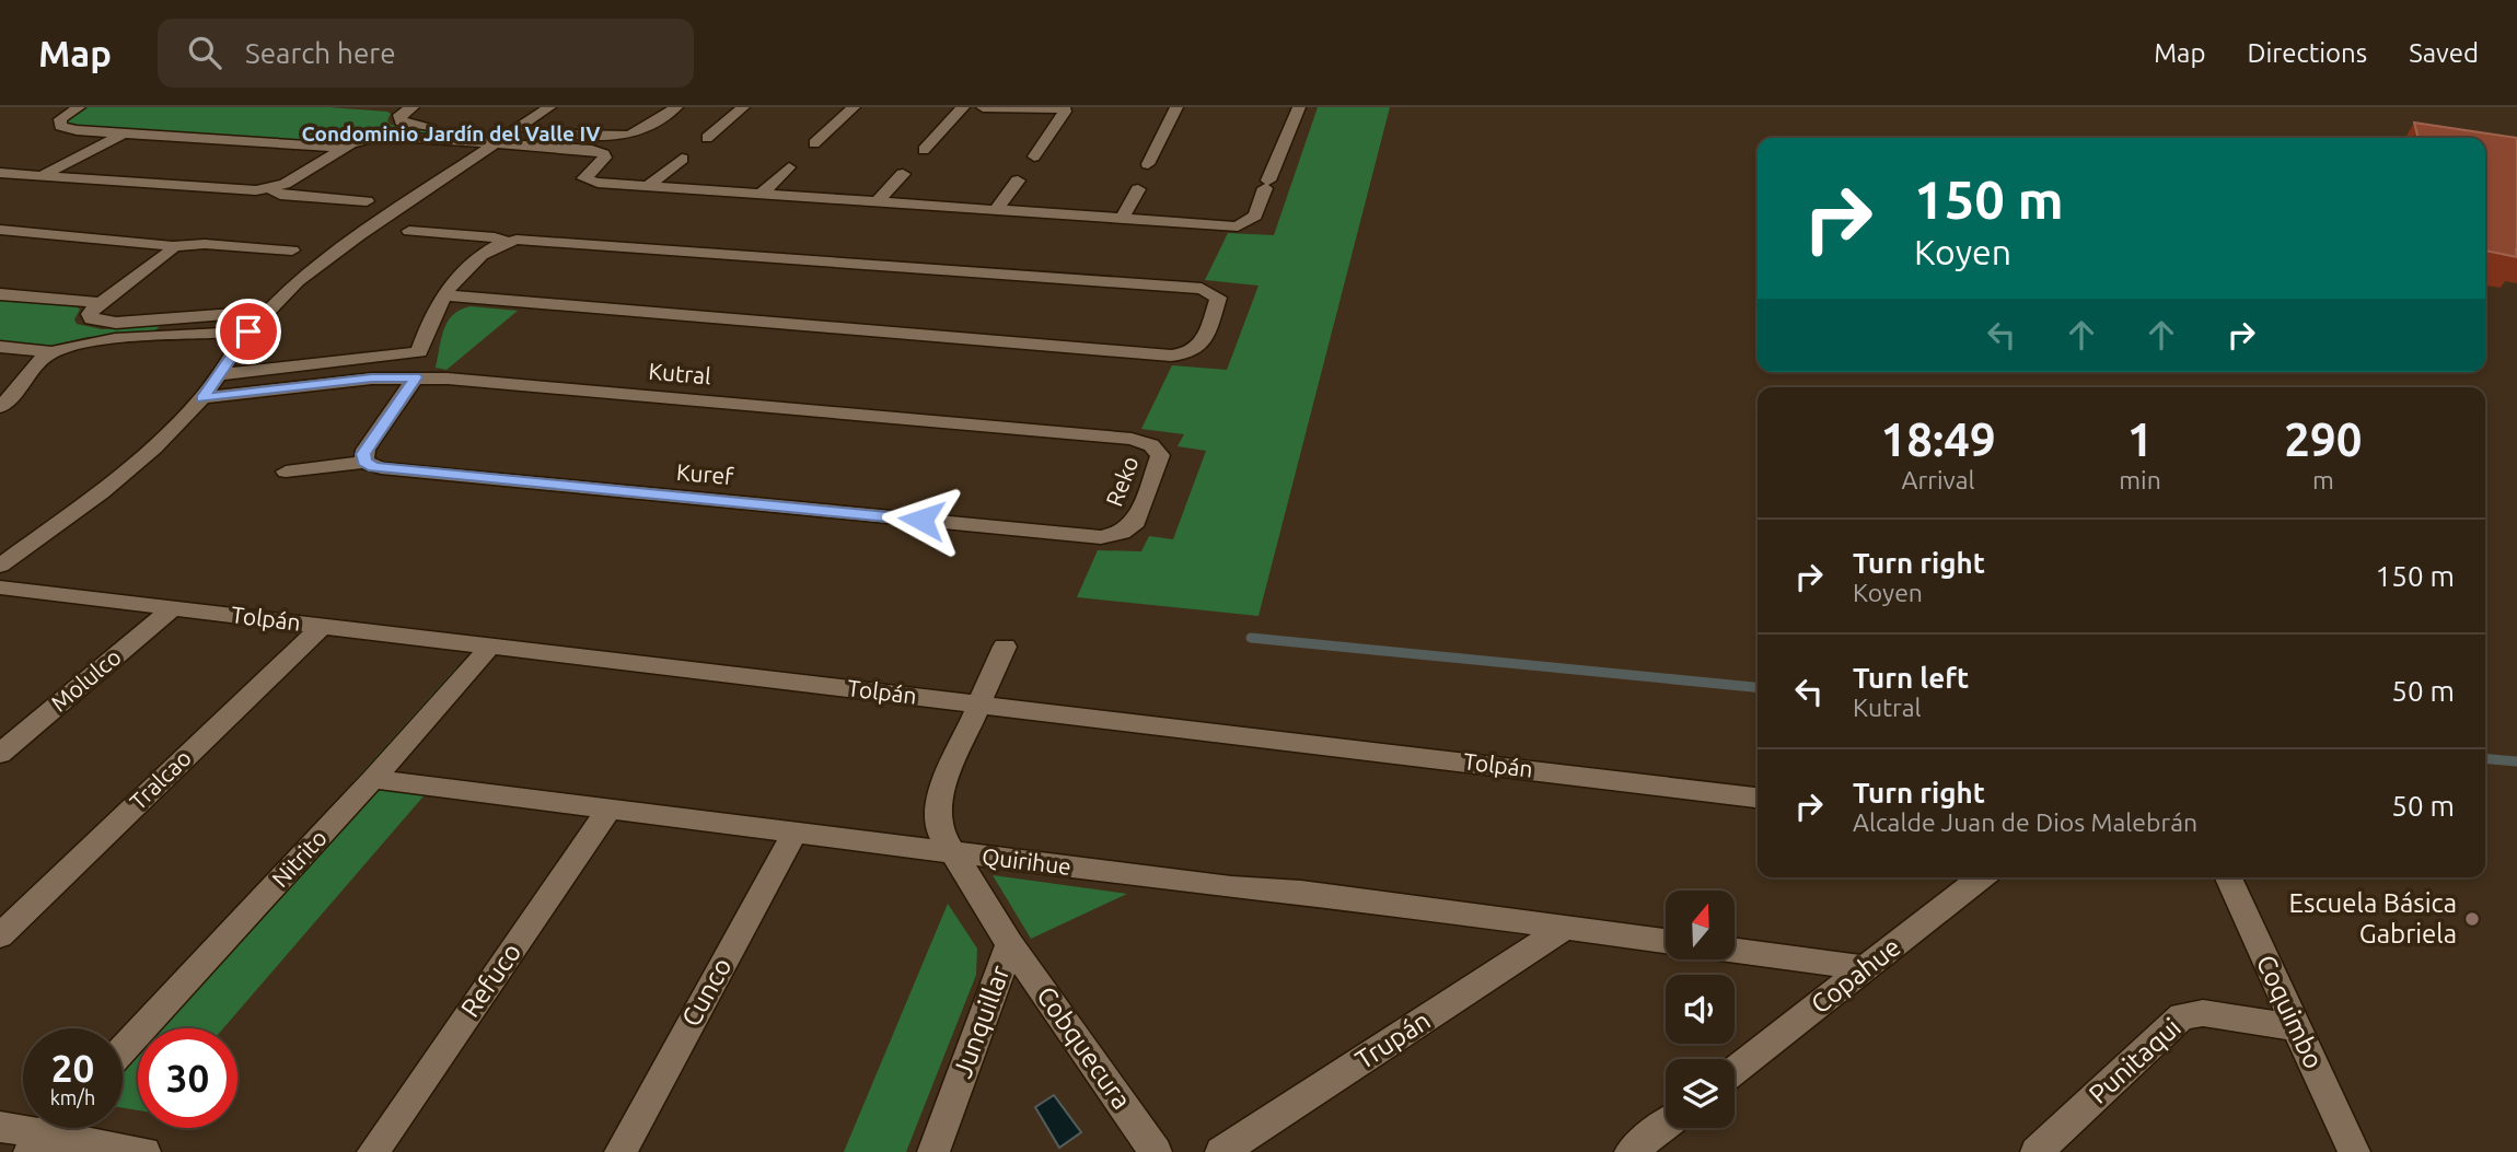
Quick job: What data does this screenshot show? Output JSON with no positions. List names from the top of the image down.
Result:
{
  "streets": {
    "street": [
      "Kutral",
      "Kuref",
      "Reko",
      "Tolpán",
      "Molulco",
      "Tralcao",
      "Nitrito",
      "Quirihue",
      "Copahue",
      "Refuco",
      "Cunco",
      "Coquimbo",
      "Junquillar",
      "Trupán",
      "Cobquecura",
      "Punitaqui"
    ]
  },
  "crossings": [
    ["Kutral", "Reko"],
    ["Kuref", "Reko"],
    ["Tolpán", "Molulco"],
    ["Tolpán", "Tralcao"],
    ["Tolpán", "Nitrito"],
    ["Tolpán", "Junquillar"],
    ["Nitrito", "Quirihue"],
    ["Quirihue", "Refuco"],
    ["Quirihue", "Cunco"],
    ["Quirihue", "Junquillar"],
    ["Quirihue", "Trupán"],
    ["Coquimbo", "Punitaqui"],
    ["Junquillar", "Cobquecura"]
  ],
  "districts": ["Condominio Jardín del Valle IV"],
  "places": ["Escuela Básica Gabriela"],
  "north": "top",
  "page": {
    "header": "Map",
    "search": "Search here",
    "nav": ["Map", "Directions", "Saved"],
    "turn": ["150 m", "Koyen"],
    "eta": [
      "18:49",
      "Arrival",
      "1",
      "min",
      "290",
      "m"
    ],
    "list": [
      {
        "name": "Turn right",
        "note": "Koyen",
        "value": "150 m"
      },
      {
        "name": "Turn left",
        "note": "Kutral",
        "value": "50 m"
      },
      {
        "name": "Turn right",
        "note": "Alcalde Juan de Dios Malebrán",
        "value": "50 m"
      }
    ],
    "speed": "20 km/h",
    "limit": "30"
  }
}
